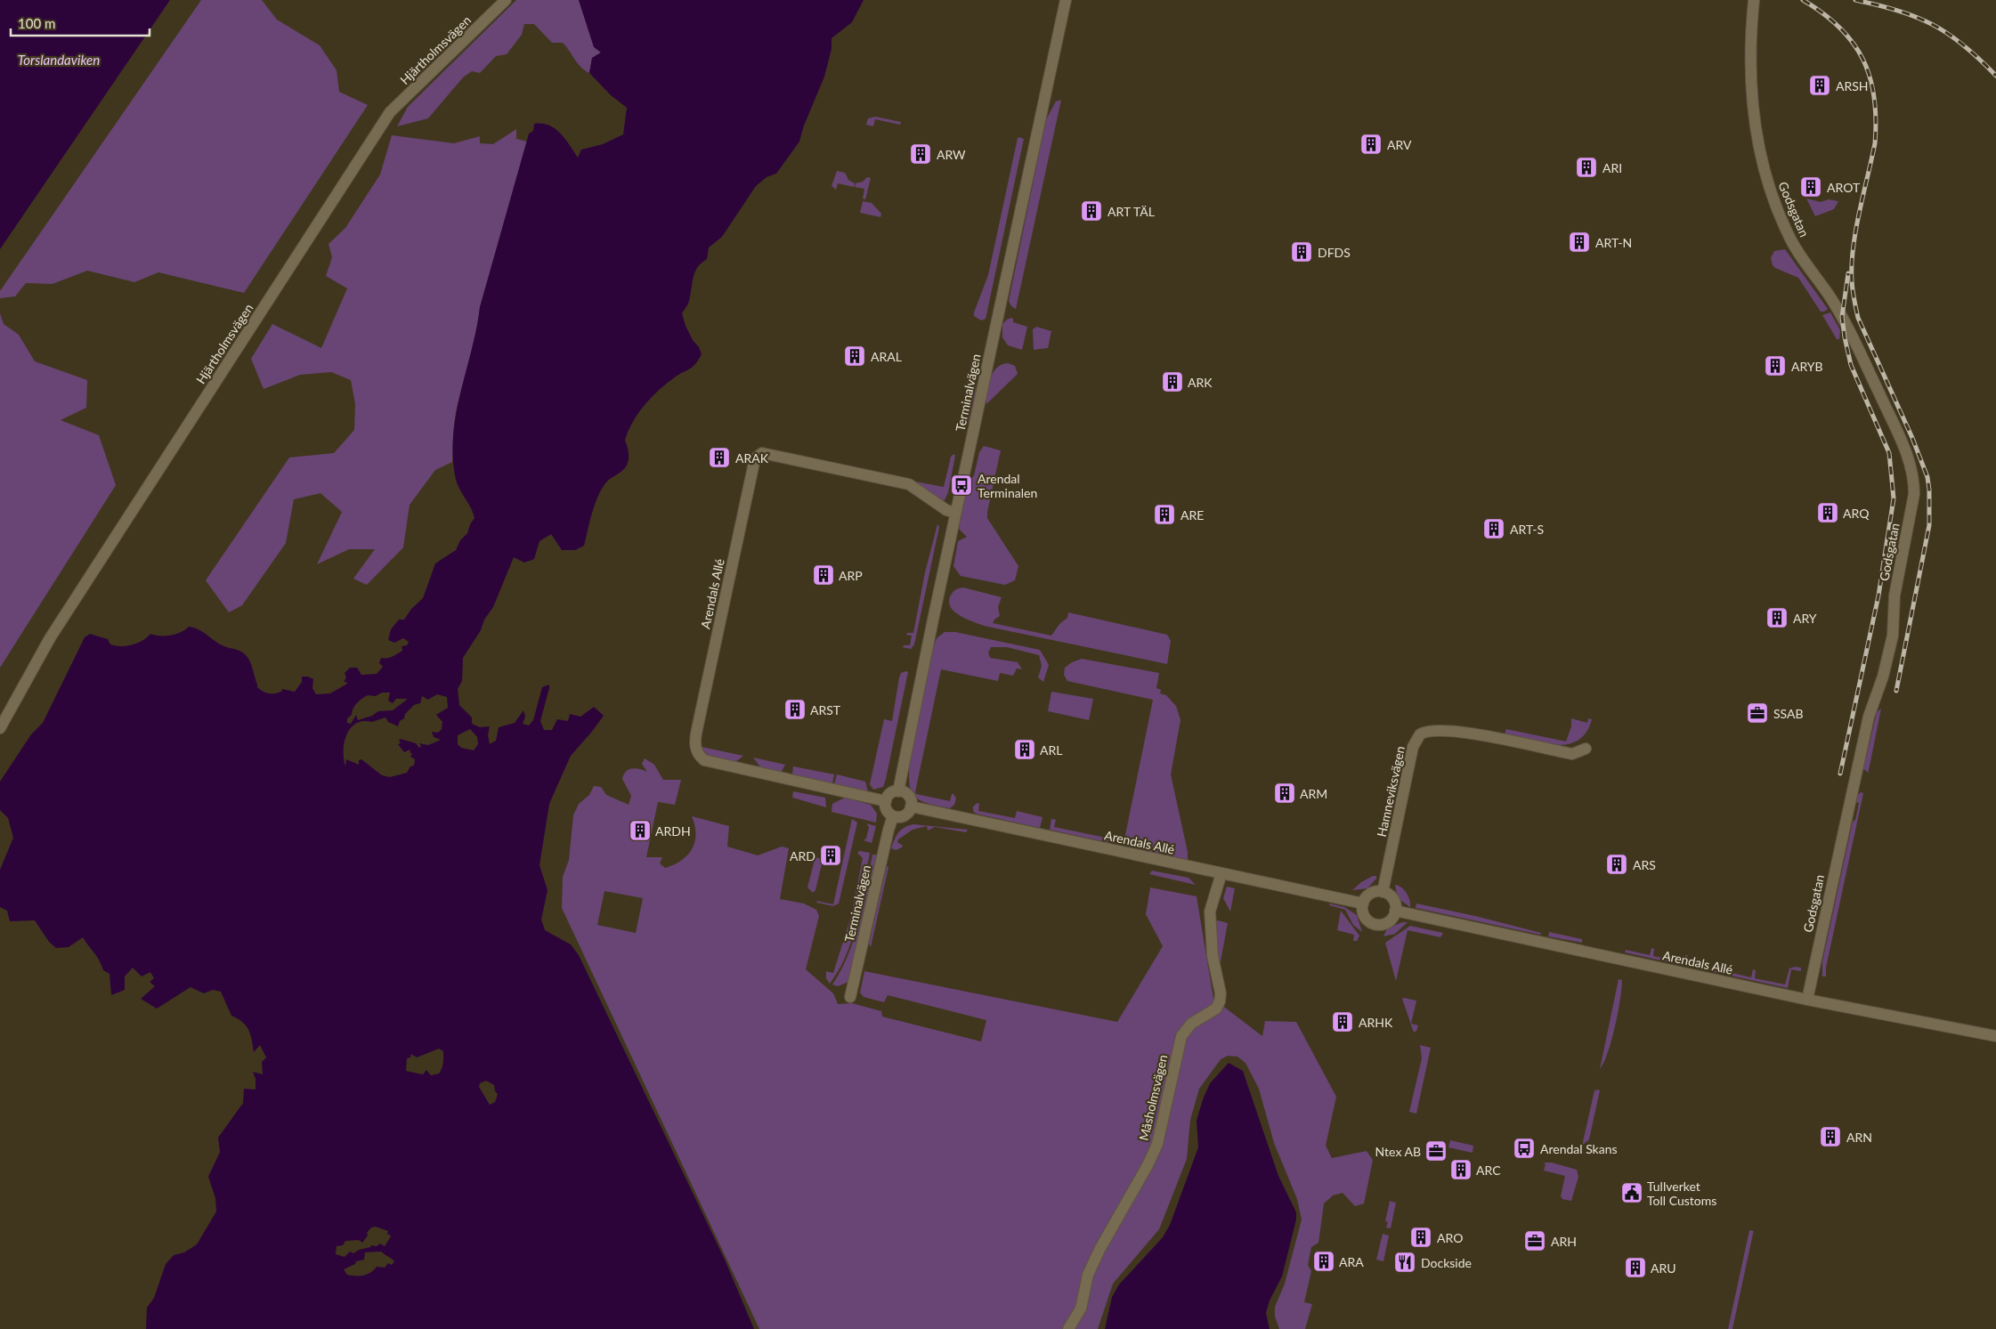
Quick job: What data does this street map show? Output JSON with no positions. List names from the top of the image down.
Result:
{
  "streets": {
    "street": [
      "Hjärtholmsvägen",
      "Godsgatan",
      "Terminalvägen",
      "Arendals Allé",
      "Hamneviksvägen",
      "Måsholmsvägen"
    ]
  },
  "crossings": [
    ["Godsgatan", "Arendals Allé"],
    ["Terminalvägen", "Arendals Allé"],
    ["Arendals Allé", "Hamneviksvägen"],
    ["Arendals Allé", "Måsholmsvägen"]
  ],
  "water": ["Torslandaviken"],
  "places": {
    "building": [
      "ARSH",
      "ARV",
      "ARW",
      "ARI",
      "AROT",
      "ART TÄL",
      "ART-N",
      "DFDS",
      "ARAL",
      "ARYB",
      "ARK",
      "ARAK",
      "ARQ",
      "ARE",
      "ART-S",
      "ARP",
      "ARY",
      "ARST",
      "ARL",
      "ARM",
      "ARDH",
      "ARD",
      "ARS",
      "ARHK",
      "ARN",
      "ARC",
      "ARO",
      "ARA",
      "ARU"
    ],
    "bus stop": ["Arendal Terminalen", "Arendal Skans"],
    "office": ["SSAB", "Ntex AB", "ARH"],
    "public building": ["Tullverket Toll Customs"],
    "restaurant": ["Dockside"]
  },
  "scale_bar": "100 m"
}
